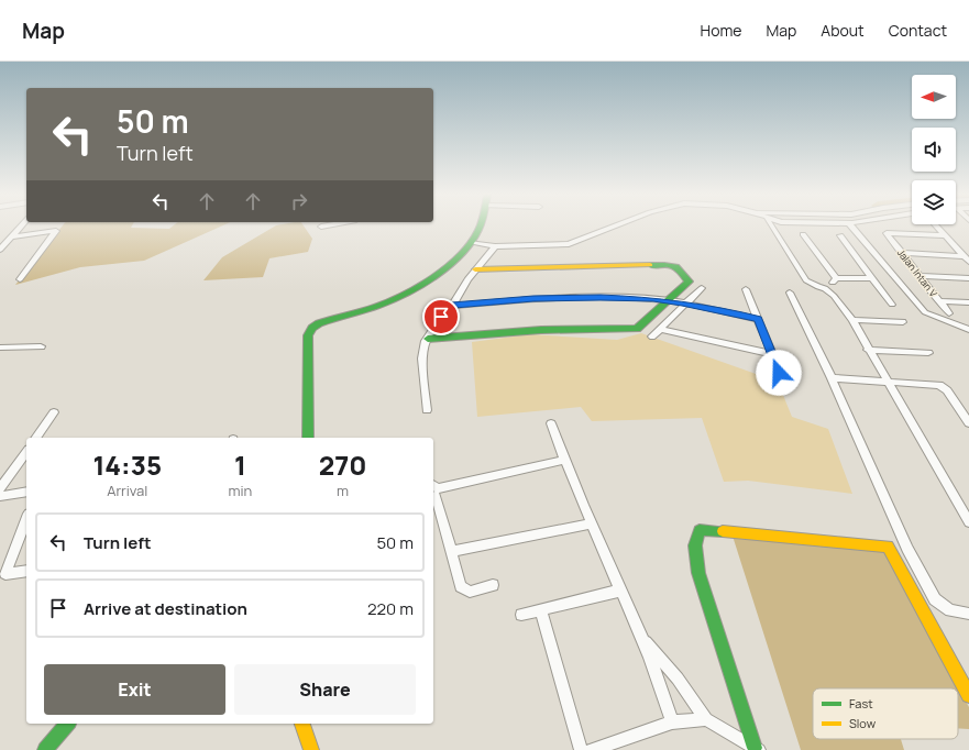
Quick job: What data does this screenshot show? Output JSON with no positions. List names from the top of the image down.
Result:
{
  "streets": {
    "street": ["Jalan Intan V"]
  },
  "legend": ["Fast", "Slow"],
  "north": "left",
  "page": {
    "header": "Map",
    "nav": [
      "Home",
      "Map",
      "About",
      "Contact"
    ],
    "turn": ["50 m", "Turn left"],
    "eta": [
      "14:35",
      "Arrival",
      "1",
      "min",
      "270",
      "m"
    ],
    "list": [
      {
        "name": "Turn left",
        "value": "50 m"
      },
      {
        "name": "Arrive at destination",
        "value": "220 m"
      }
    ],
    "buttons": ["Exit", "Share"]
  }
}
